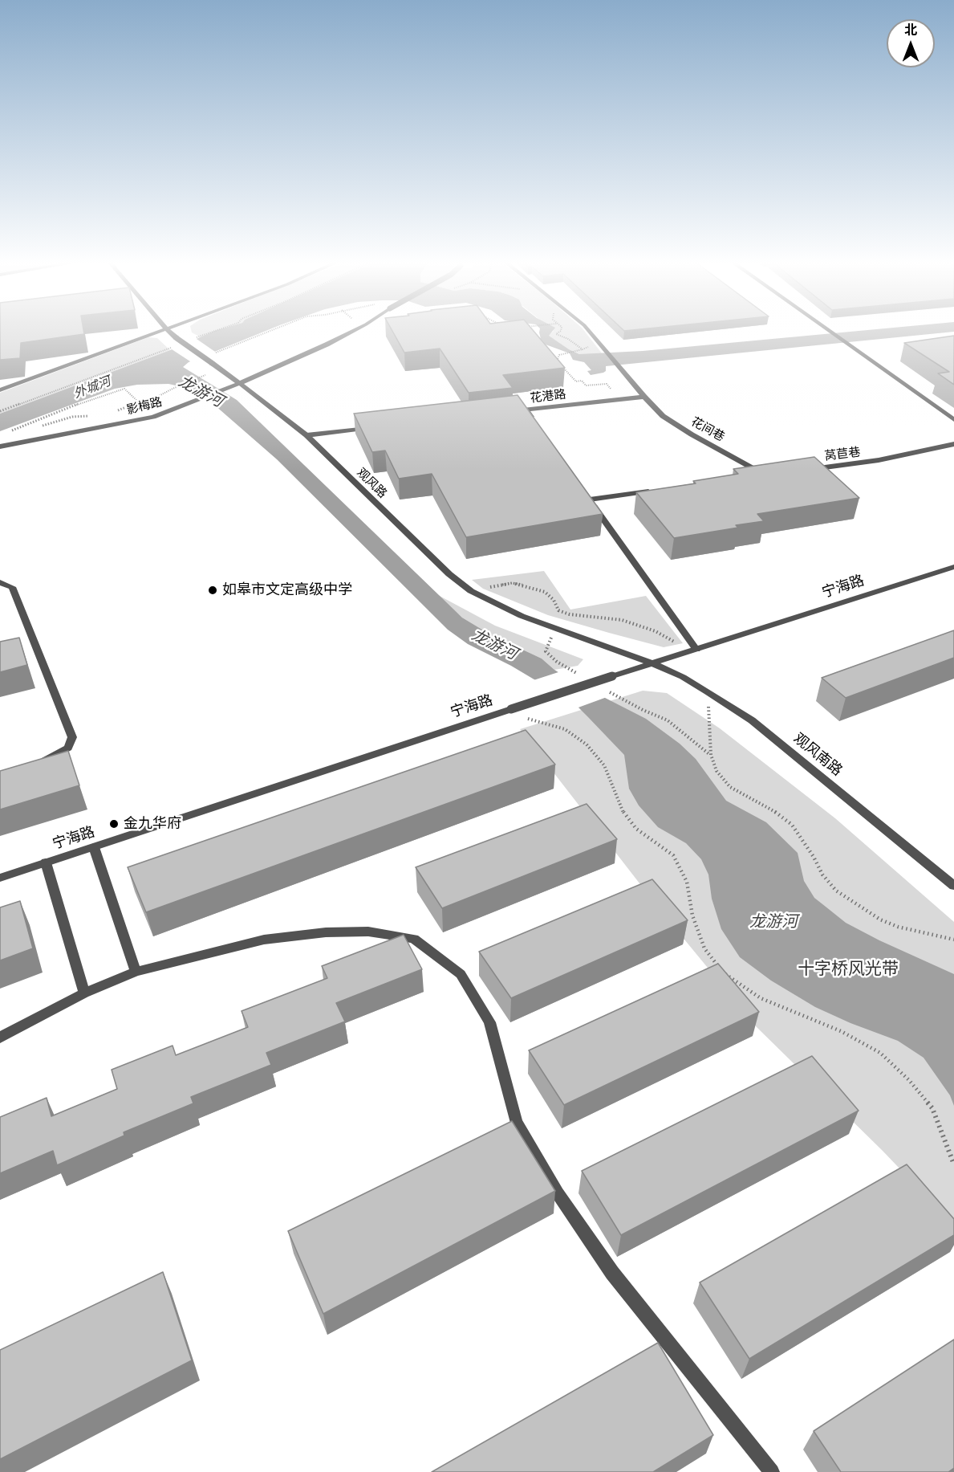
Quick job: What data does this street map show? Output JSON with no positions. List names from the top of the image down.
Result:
{
  "streets": {
    "street": [
      "花港路",
      "影梅路",
      "花间巷",
      "莴苣巷",
      "观风路",
      "宁海路",
      "观风南路"
    ]
  },
  "crossings": [
    ["花港路", "花间巷"],
    ["影梅路", "观风路"],
    ["观风路", "宁海路"],
    ["观风路", "观风南路"],
    ["宁海路", "观风南路"]
  ],
  "water": ["外城河", "龙游河"],
  "parks": ["十字桥风光带"],
  "places": ["如皋市文定高级中学", "金九华府"],
  "north": "top"
}
